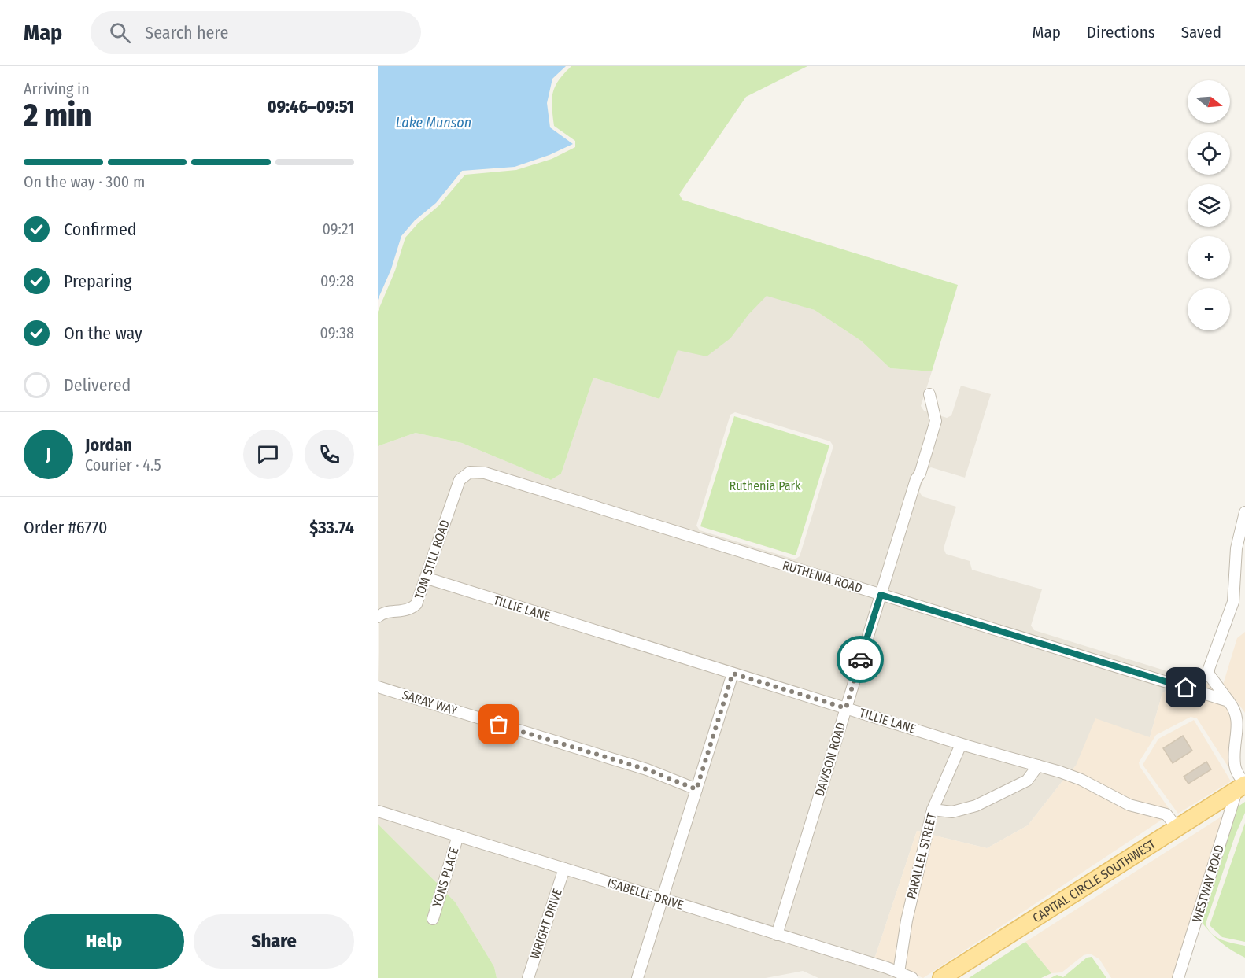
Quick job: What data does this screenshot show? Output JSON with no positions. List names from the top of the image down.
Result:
{
  "streets": {
    "main road": ["CAPITAL CIRCLE SOUTHWEST"],
    "street": [
      "TOM STILL ROAD",
      "RUTHENIA ROAD",
      "TILLIE LANE",
      "SARAY WAY",
      "DAWSON ROAD",
      "PARALLEL STREET",
      "YONS PLACE",
      "WESTWAY ROAD",
      "ISABELLE DRIVE",
      "WRIGHT DRIVE"
    ]
  },
  "crossings": [
    ["TOM STILL ROAD", "RUTHENIA ROAD"],
    ["TOM STILL ROAD", "TILLIE LANE"],
    ["RUTHENIA ROAD", "DAWSON ROAD"],
    ["TILLIE LANE", "DAWSON ROAD"],
    ["TILLIE LANE", "PARALLEL STREET"],
    ["TILLIE LANE", "CAPITAL CIRCLE SOUTHWEST"],
    ["DAWSON ROAD", "ISABELLE DRIVE"],
    ["PARALLEL STREET", "ISABELLE DRIVE"],
    ["YONS PLACE", "ISABELLE DRIVE"],
    ["CAPITAL CIRCLE SOUTHWEST", "WESTWAY ROAD"],
    ["ISABELLE DRIVE", "WRIGHT DRIVE"]
  ],
  "water": ["Lake Munson"],
  "parks": ["Ruthenia Park"],
  "north": "right",
  "page": {
    "header": "Map",
    "search": "Search here",
    "nav": ["Map", "Directions", "Saved"],
    "heading": ["2 min", "Arriving in", "09:46–09:51"],
    "panel": [
      "Jordan",
      "Courier · 4.5",
      "Order #6770",
      "$33.74"
    ],
    "map_buttons": ["+", "−"],
    "bar": "On the way · 300 m",
    "list": [
      ["Confirmed", "09:21"],
      ["Preparing", "09:28"],
      ["On the way", "09:38"],
      "Delivered"
    ],
    "round": "J",
    "buttons": ["Help", "Share"]
  }
}
